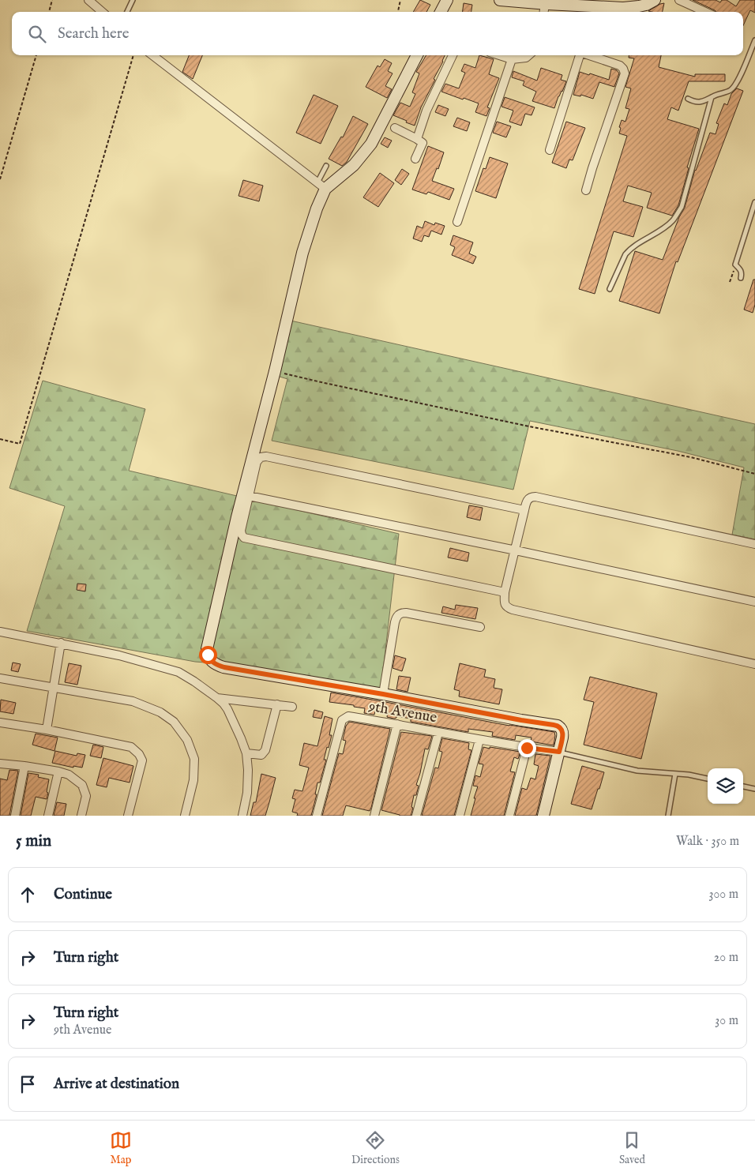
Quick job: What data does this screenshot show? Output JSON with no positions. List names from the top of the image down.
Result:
{
  "streets": {
    "street": ["9th Avenue"]
  },
  "page": {
    "search": "Search here",
    "heading": ["5 min", "Walk · 350 m"],
    "list": [
      ["Continue", "300 m"],
      ["Turn right", "20 m"],
      ["Turn right", "9th Avenue", "30 m"],
      "Arrive at destination"
    ],
    "nav": ["Map", "Directions", "Saved"]
  }
}
